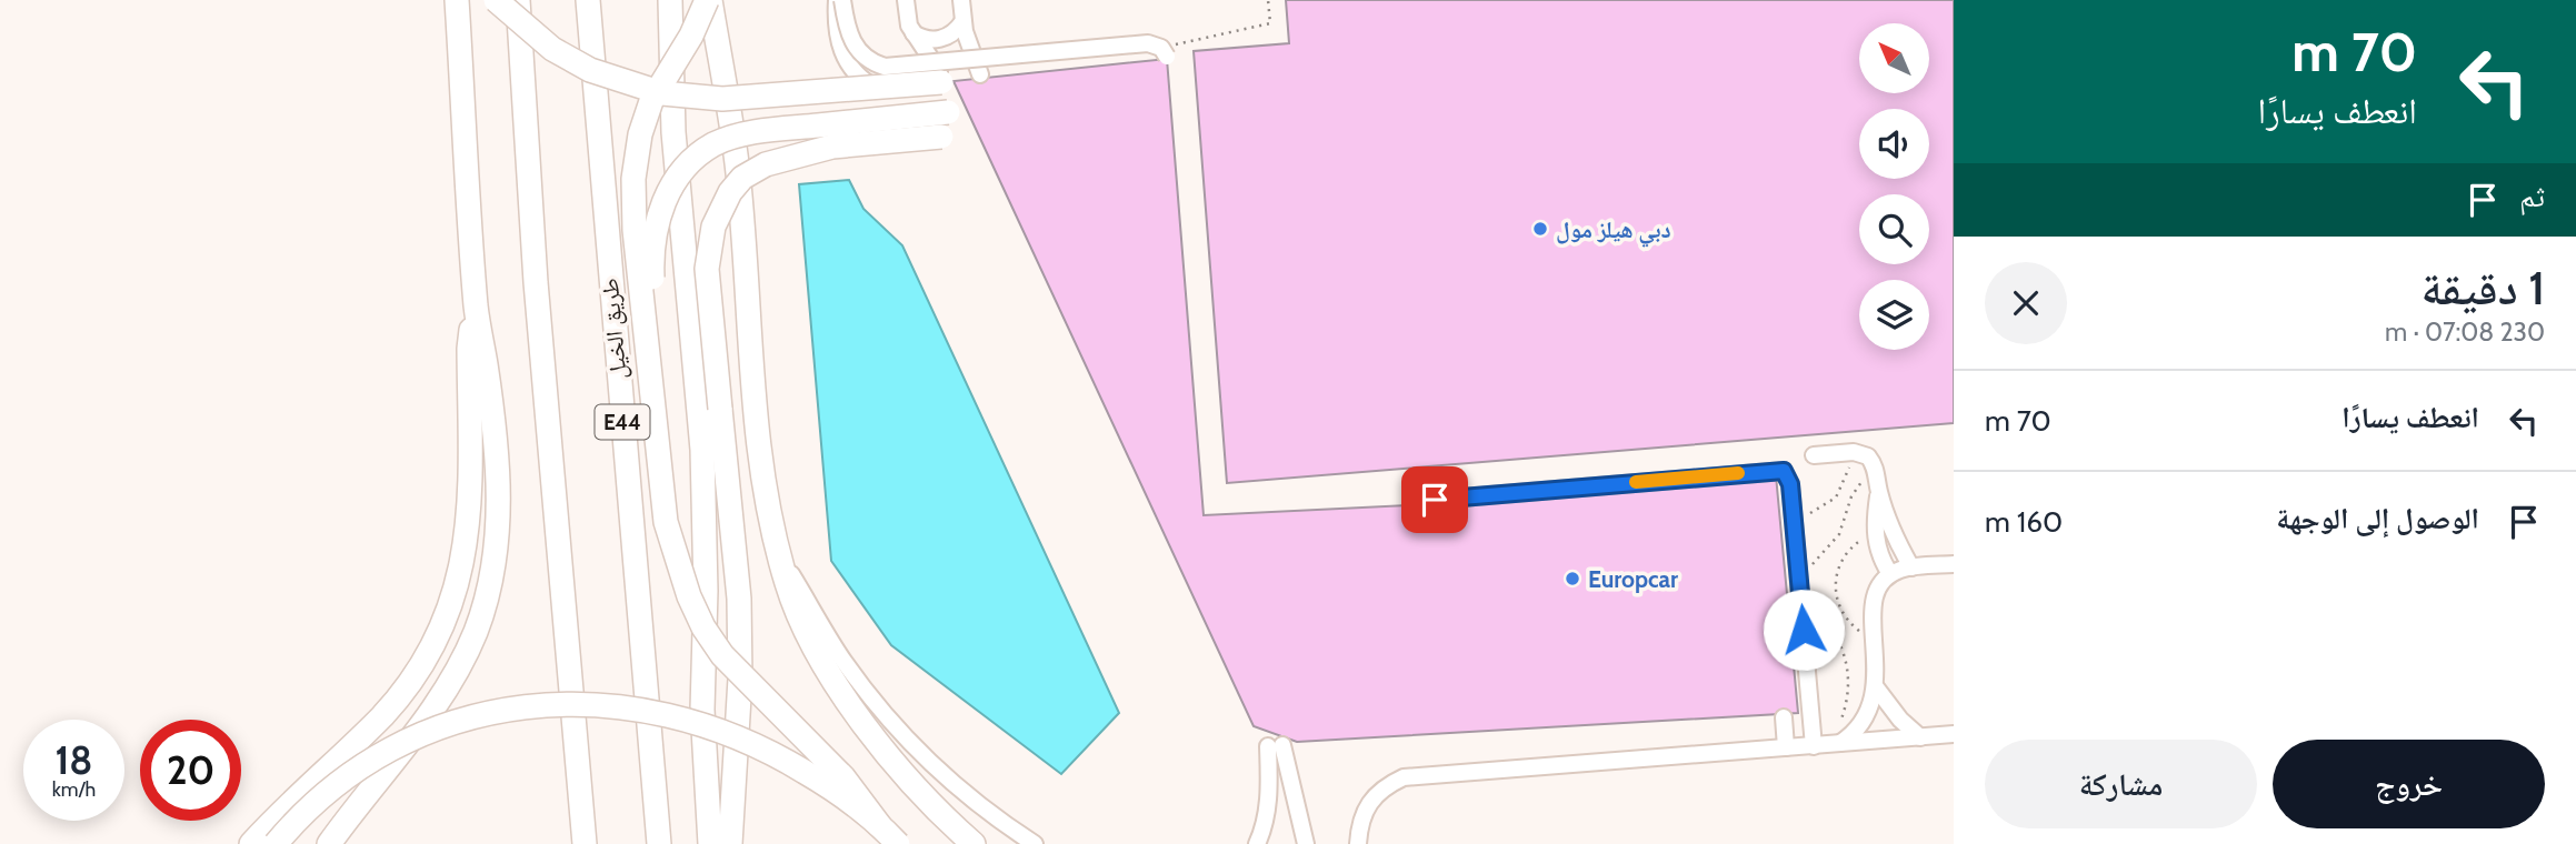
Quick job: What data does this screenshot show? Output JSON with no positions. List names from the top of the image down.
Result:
{
  "streets": {
    "highway": ["طريق الخيل", "E44"]
  },
  "places": ["دبي هيلز مول", "Europcar"],
  "north": "top left",
  "page": {
    "turn": ["70 m", "انعطف يسارًا"],
    "then": "ثم",
    "heading": ["1 دقيقة", "230 m · 07:08"],
    "list": [
      {
        "name": "انعطف يسارًا",
        "value": "70 m"
      },
      {
        "name": "الوصول إلى الوجهة",
        "value": "160 m"
      }
    ],
    "speed": "18 km/h",
    "limit": "20",
    "buttons": ["خروج", "مشاركة"]
  }
}
